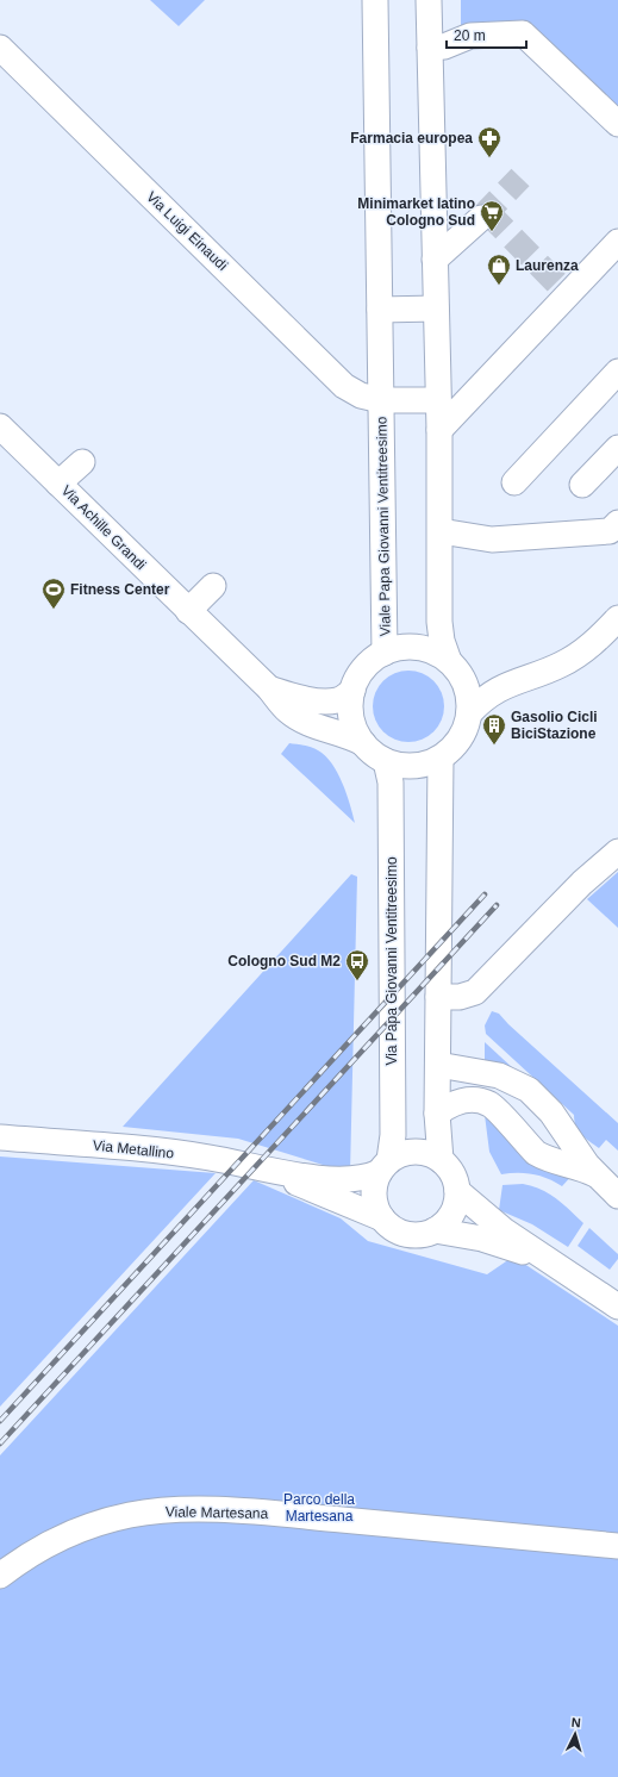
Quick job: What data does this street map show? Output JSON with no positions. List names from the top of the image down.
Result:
{
  "streets": {
    "street": [
      "Via Luigi Einaudi",
      "Viale Papa Giovanni Ventitreesimo",
      "Via Achille Grandi",
      "Via Papa Giovanni Ventitreesimo",
      "Via Metallino",
      "Viale Martesana"
    ]
  },
  "crossings": [
    ["Via Luigi Einaudi", "Viale Papa Giovanni Ventitreesimo"],
    ["Viale Papa Giovanni Ventitreesimo", "Via Achille Grandi"],
    ["Viale Papa Giovanni Ventitreesimo", "Via Papa Giovanni Ventitreesimo"],
    ["Via Achille Grandi", "Via Papa Giovanni Ventitreesimo"],
    ["Via Papa Giovanni Ventitreesimo", "Via Metallino"]
  ],
  "parks": ["Parco della Martesana"],
  "places": {
    "pharmacy": ["Farmacia europea"],
    "supermarket": ["Minimarket latino Cologno Sud"],
    "shop": ["Laurenza"],
    "sports": ["Fitness Center"],
    "building": ["Gasolio Cicli BiciStazione"],
    "bus stop": ["Cologno Sud M2"]
  },
  "scale_bar": "20 m",
  "north": "top"
}
